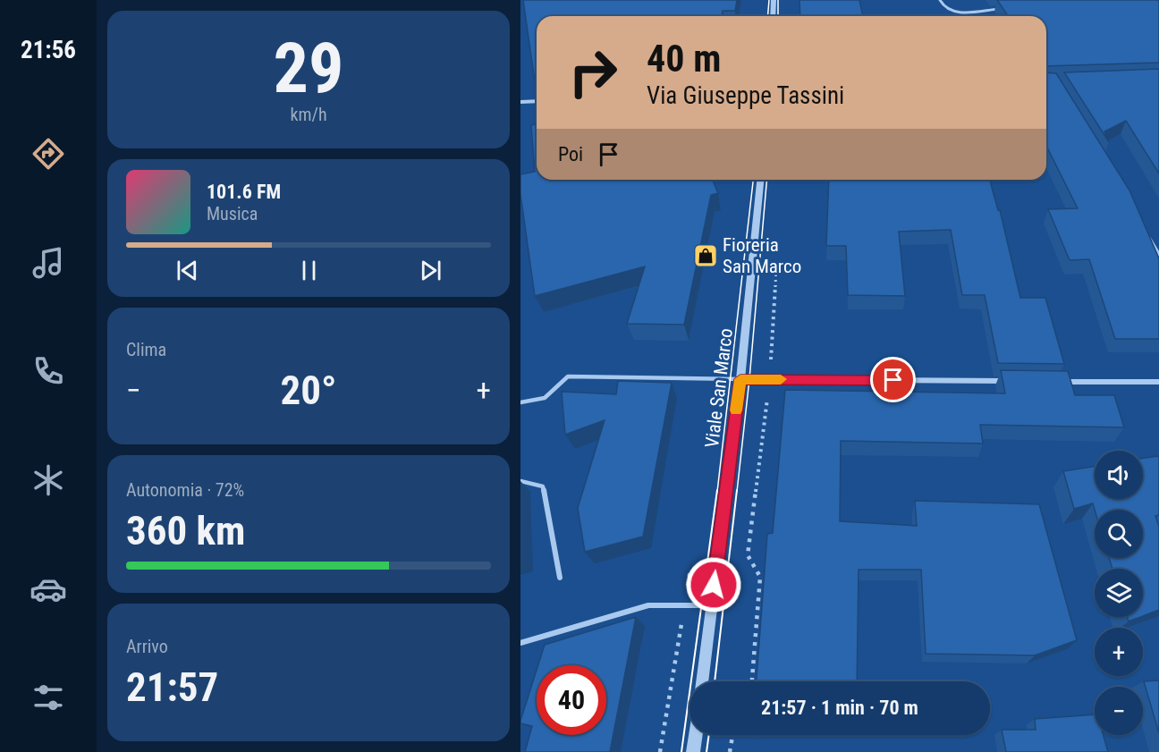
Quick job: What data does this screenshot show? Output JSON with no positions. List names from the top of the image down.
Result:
{
  "streets": {
    "street": ["Viale San Marco"]
  },
  "places": {
    "shop": ["Fioreria San Marco"]
  },
  "page": {
    "tabs": "21:56",
    "tile": [
      ["29", "km/h"],
      "Clima",
      ["Autonomia · 72%", "360 km"],
      ["Arrivo", "21:57"]
    ],
    "turn": ["40 m", "Via Giuseppe Tassini"],
    "then": "Poi",
    "song": ["101.6 FM", "Musica"],
    "heat": ["−", "20°", "+"],
    "map_buttons": ["+", "−"],
    "limit": "40",
    "trip": "21:57 · 1 min · 70 m"
  }
}
